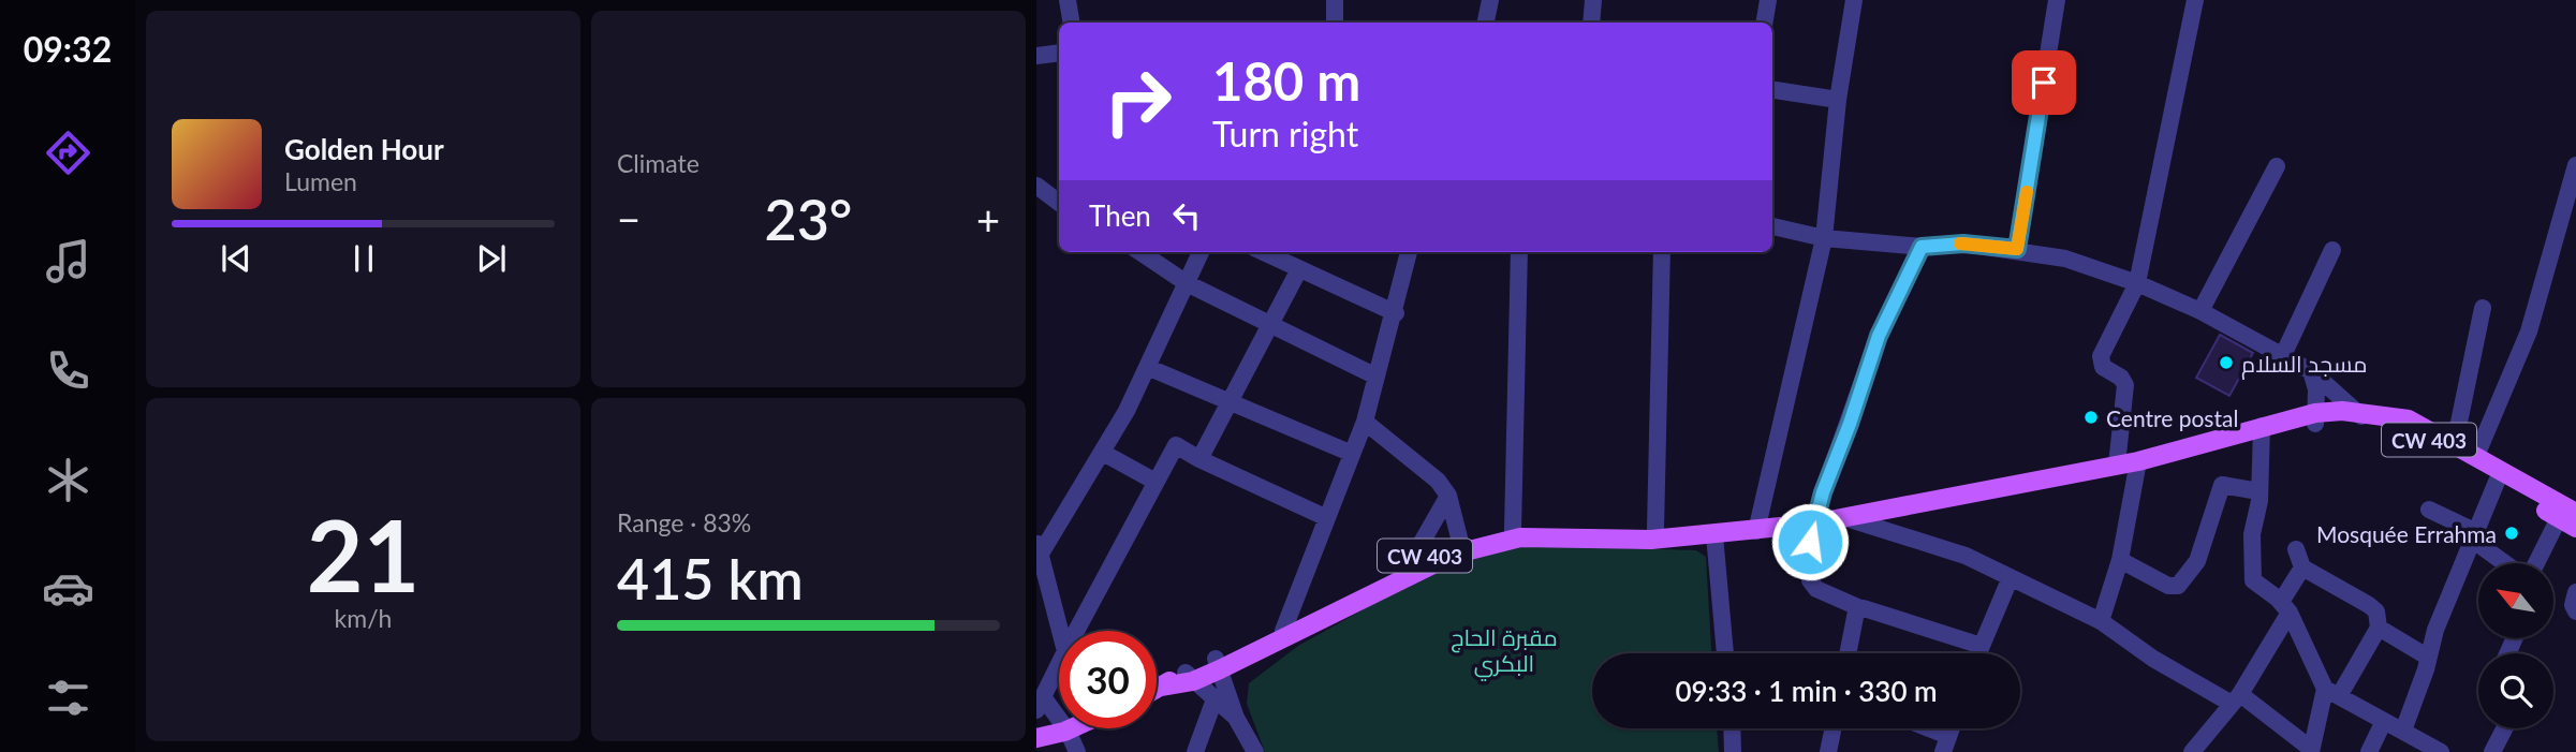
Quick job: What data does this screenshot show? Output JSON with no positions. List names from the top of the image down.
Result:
{
  "streets": {
    "main road": ["CW 403"]
  },
  "parks": ["مقبرة الحاج البكري"],
  "places": ["مسجد السلام", "Centre postal", "Mosquée Errahma"],
  "north": "top left",
  "page": {
    "tabs": "09:32",
    "tile": [
      "Climate",
      ["21", "km/h"],
      ["Range · 83%", "415 km"]
    ],
    "turn": ["180 m", "Turn right"],
    "song": ["Golden Hour", "Lumen"],
    "then": "Then",
    "heat": ["−", "23°", "+"],
    "limit": "30",
    "trip": "09:33 · 1 min · 330 m"
  }
}
